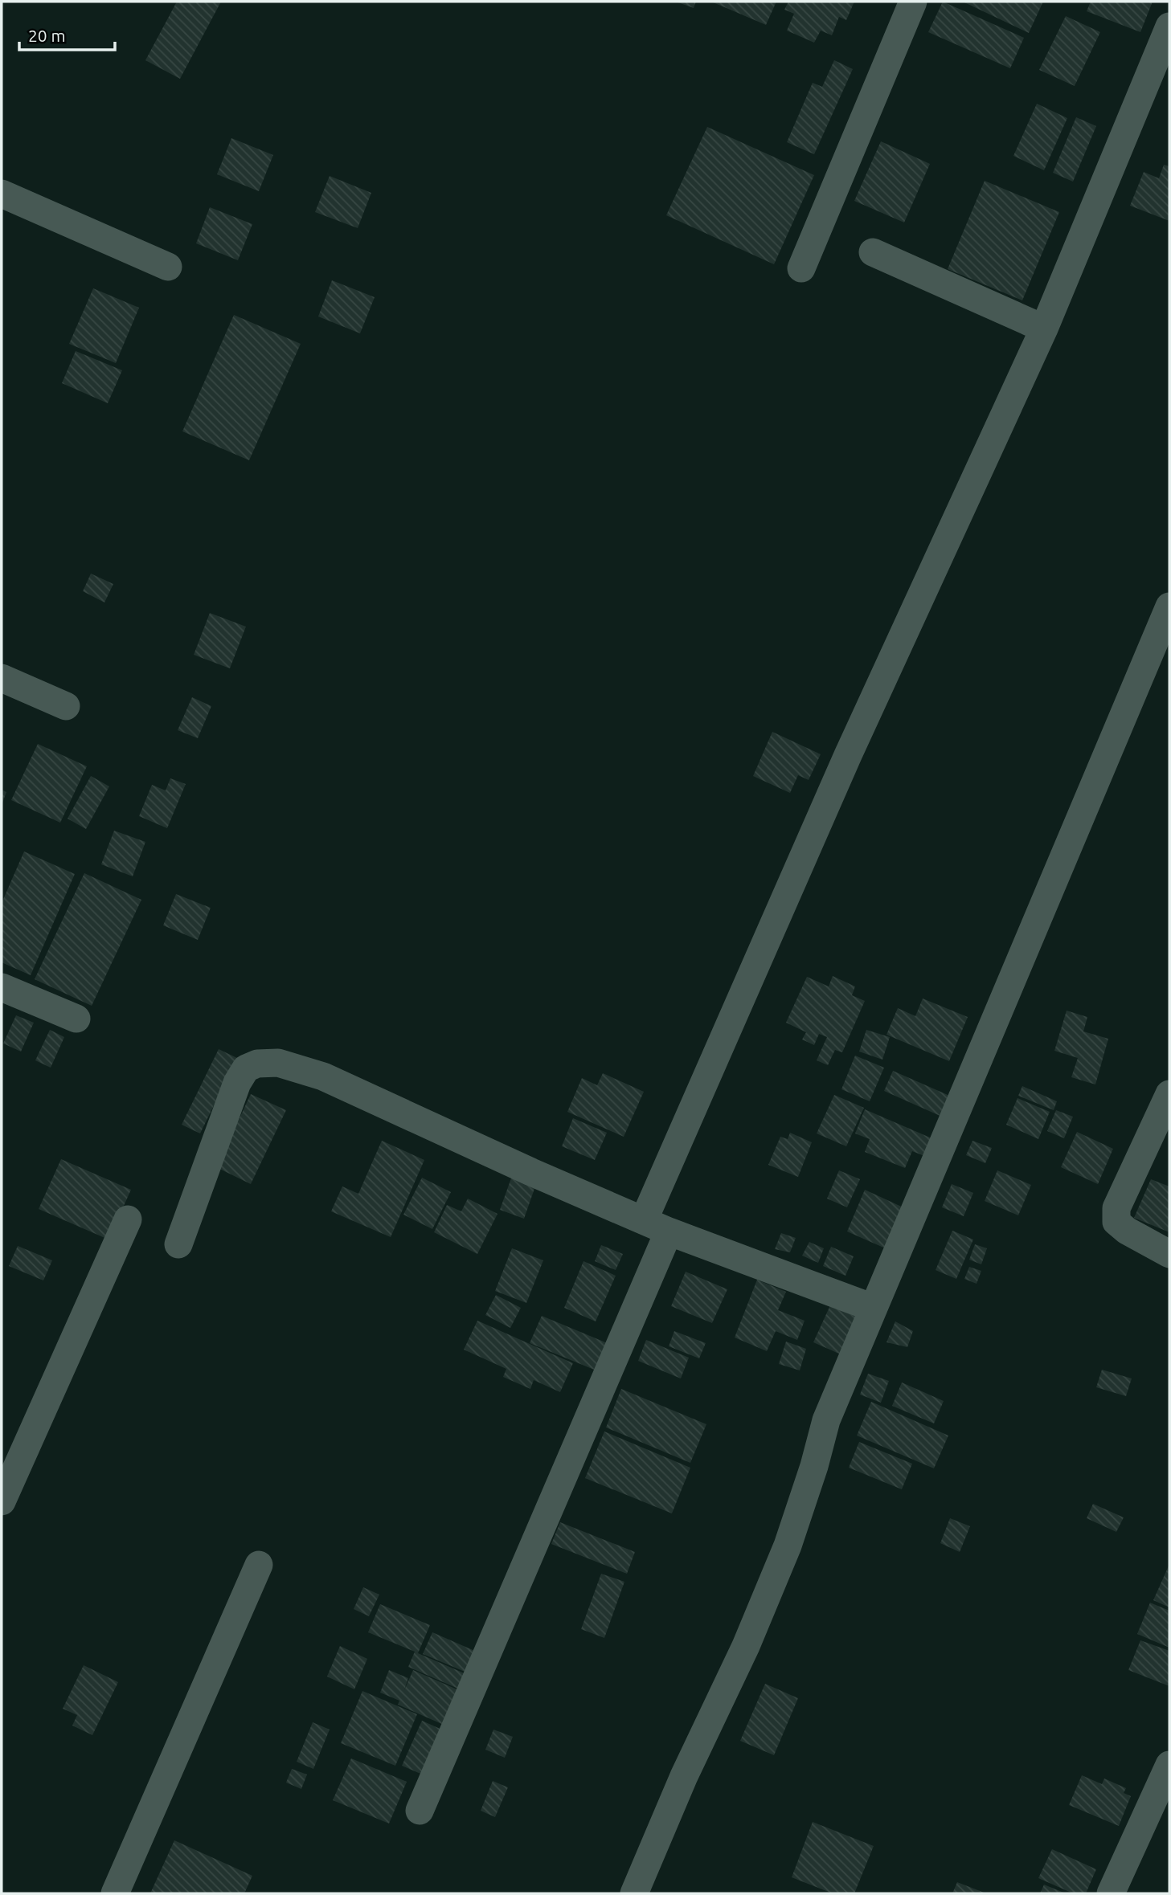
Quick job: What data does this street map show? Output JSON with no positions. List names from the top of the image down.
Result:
{
  "scale_bar": "20 m"
}
